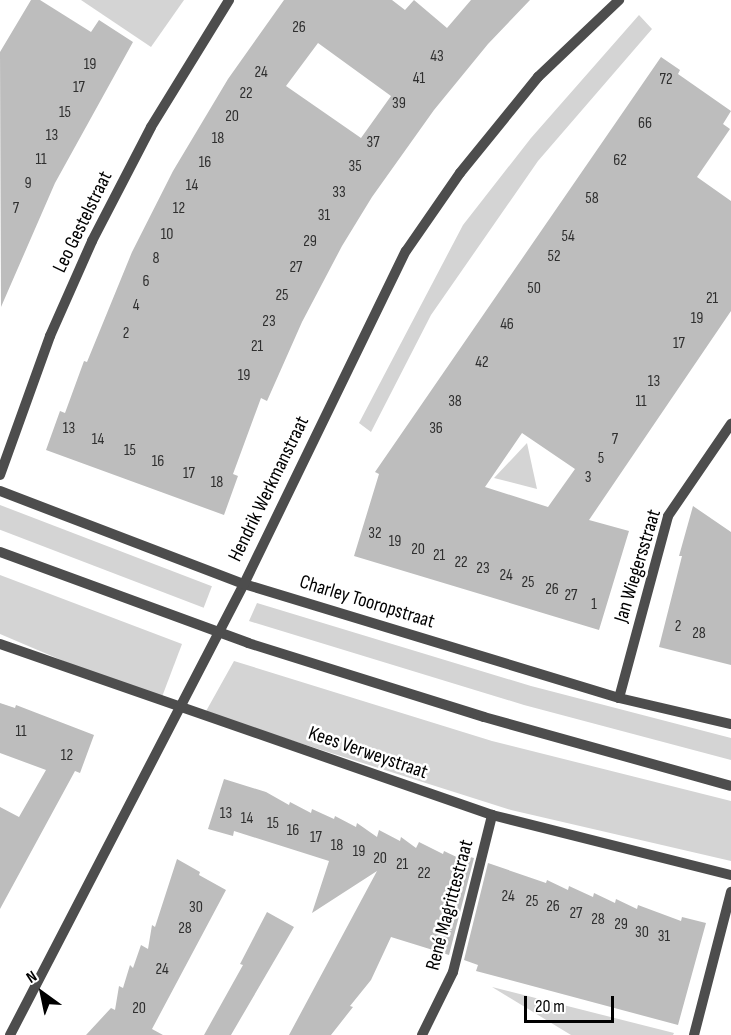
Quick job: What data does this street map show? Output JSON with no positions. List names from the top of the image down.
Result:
{
  "streets": {
    "street": [
      "Leo Gestelstraat",
      "Hendrik Werkmanstraat",
      "Jan Wiegersstraat",
      "Charley Tooropstraat",
      "Kees Verweystraat",
      "René Magrittestraat"
    ]
  },
  "crossings": [
    ["Hendrik Werkmanstraat", "Charley Tooropstraat"],
    ["Hendrik Werkmanstraat", "Kees Verweystraat"],
    ["Jan Wiegersstraat", "Charley Tooropstraat"],
    ["Kees Verweystraat", "René Magrittestraat"]
  ],
  "house_numbers": [
    "26",
    "43",
    "19",
    "24",
    "41",
    "72",
    "17",
    "22",
    "39",
    "15",
    "20",
    "66",
    "13",
    "18",
    "37",
    "11",
    "62",
    "16",
    "35",
    "9",
    "14",
    "33",
    "58",
    "7",
    "12",
    "31",
    "10",
    "54",
    "29",
    "52",
    "8",
    "27",
    "6",
    "50",
    "25",
    "21",
    "4",
    "19",
    "23",
    "46",
    "2",
    "17",
    "21",
    "42",
    "19",
    "13",
    "38",
    "11",
    "13",
    "36",
    "14",
    "7",
    "15",
    "5",
    "16",
    "17",
    "3",
    "18",
    "32",
    "19",
    "20",
    "21",
    "22",
    "23",
    "24",
    "25",
    "26",
    "27",
    "1",
    "2",
    "28",
    "11",
    "12",
    "13",
    "14",
    "15",
    "16",
    "17",
    "18",
    "19",
    "20",
    "21",
    "22",
    "24",
    "25",
    "26",
    "30",
    "27",
    "28",
    "29",
    "28",
    "30",
    "31",
    "24",
    "20"
  ],
  "scale_bar": "20 m",
  "north": "top left"
}
